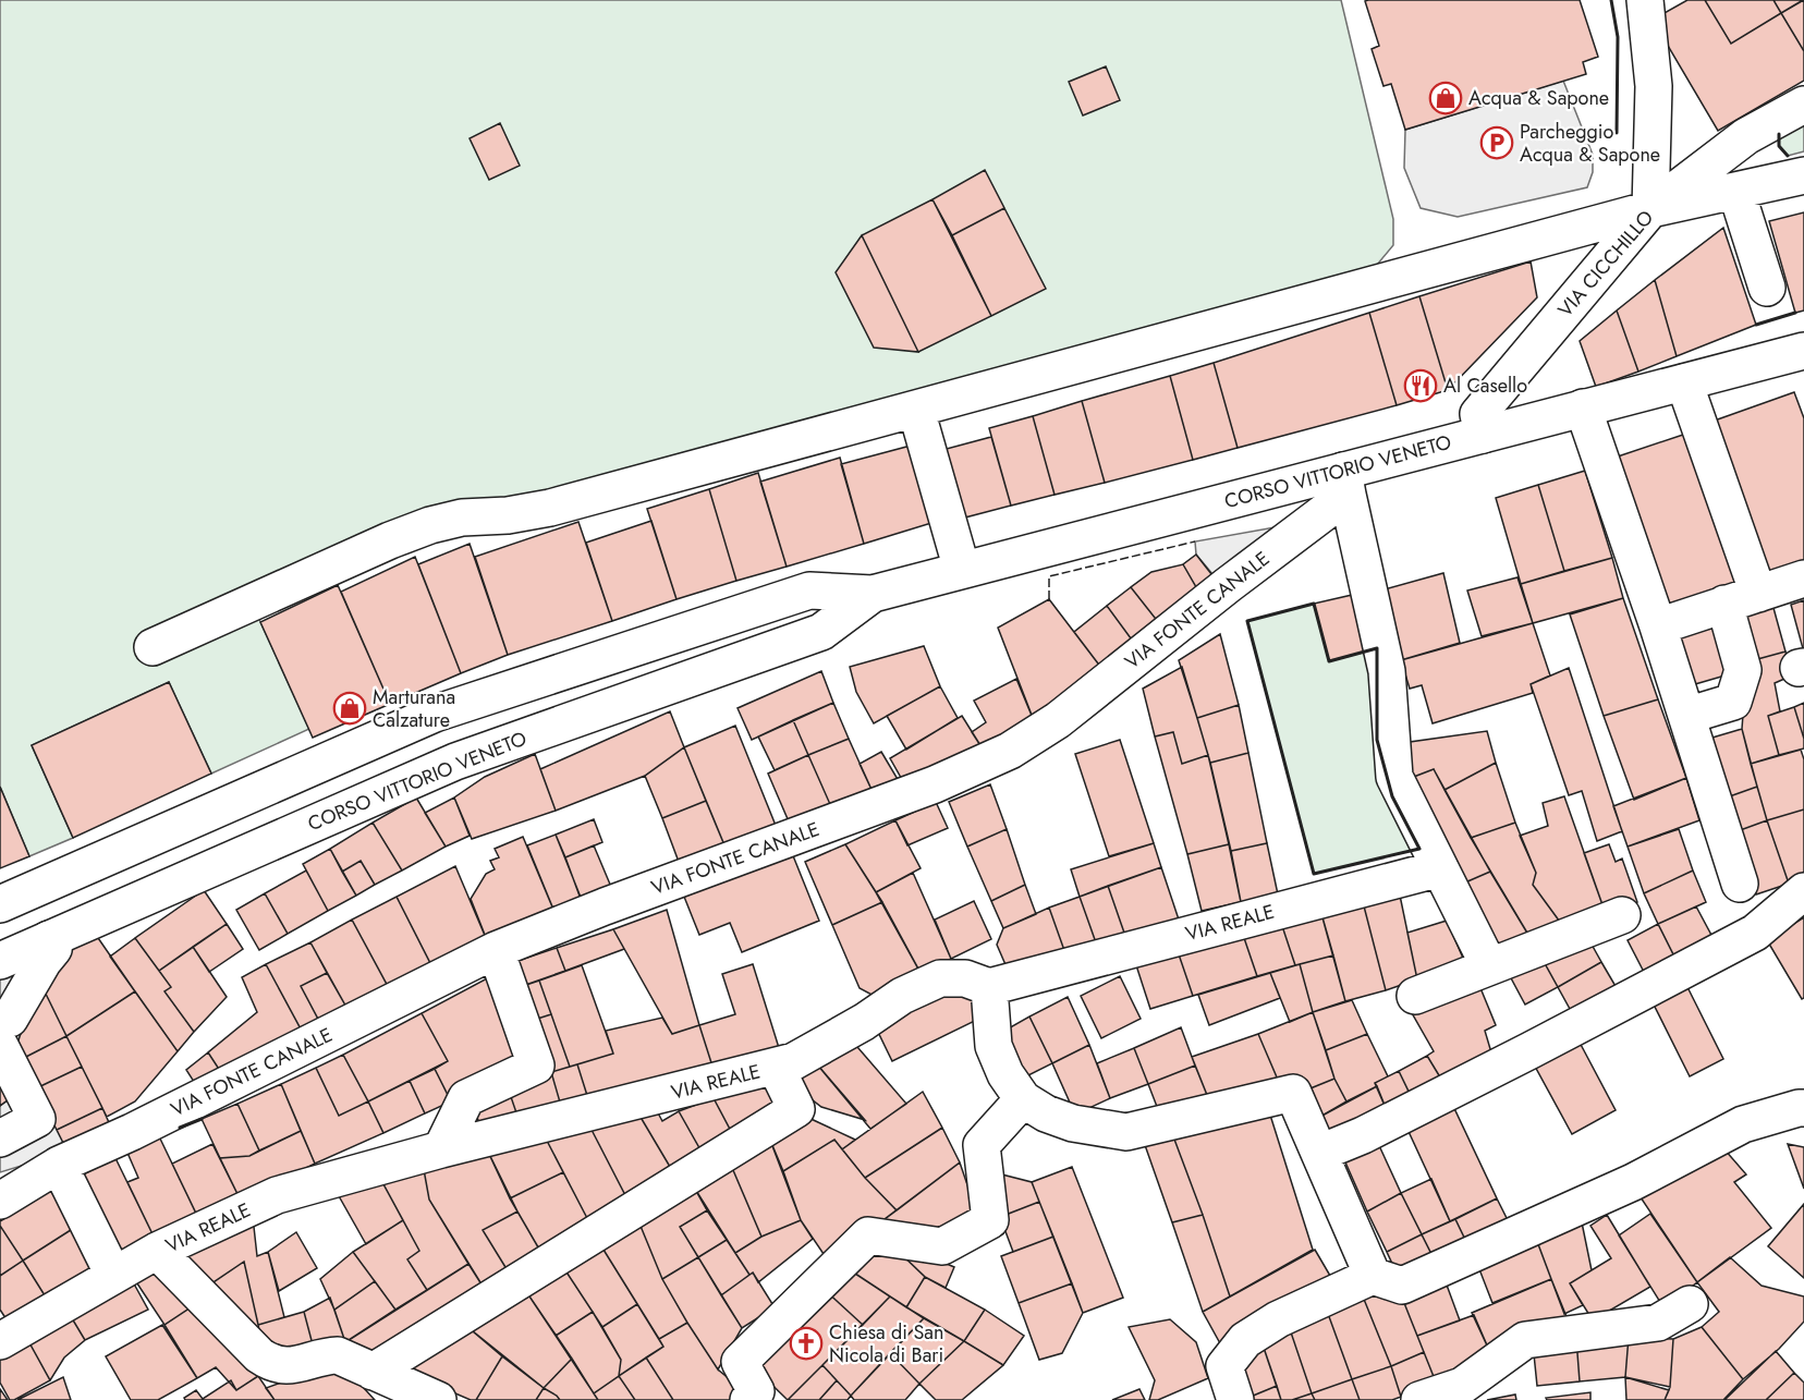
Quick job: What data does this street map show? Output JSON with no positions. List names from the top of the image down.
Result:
{
  "streets": {
    "street": [
      "VIA CICCHILLO",
      "CORSO VITTORIO VENETO",
      "VIA FONTE CANALE",
      "VIA REALE"
    ]
  },
  "crossings": [
    ["VIA CICCHILLO", "CORSO VITTORIO VENETO"],
    ["CORSO VITTORIO VENETO", "VIA FONTE CANALE"]
  ],
  "places": {
    "shop": ["Acqua & Sapone", "Marturana Calzature"],
    "parking": ["Parcheggio Acqua & Sapone"],
    "restaurant": ["Al Casello"],
    "church": ["Chiesa di San Nicola di Bari"]
  }
}
